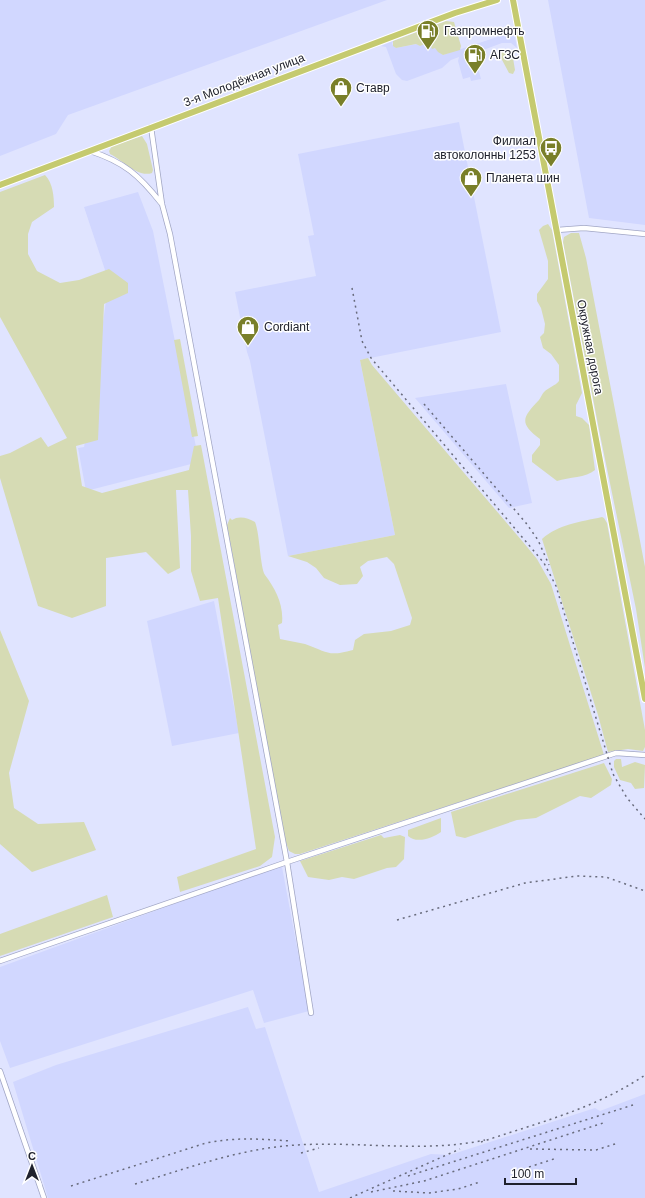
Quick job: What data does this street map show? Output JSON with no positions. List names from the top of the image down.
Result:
{
  "streets": {
    "main road": ["3-я Молодёжная улица", "Окружная дорога"]
  },
  "places": {
    "fuel station": ["Газпромнефть", "АГЗС"],
    "shop": ["Ставр", "Планета шин", "Cordiant"],
    "bus stop": ["Филиал автоколонны 1253"]
  },
  "scale_bar": "100 m",
  "north": "top"
}
